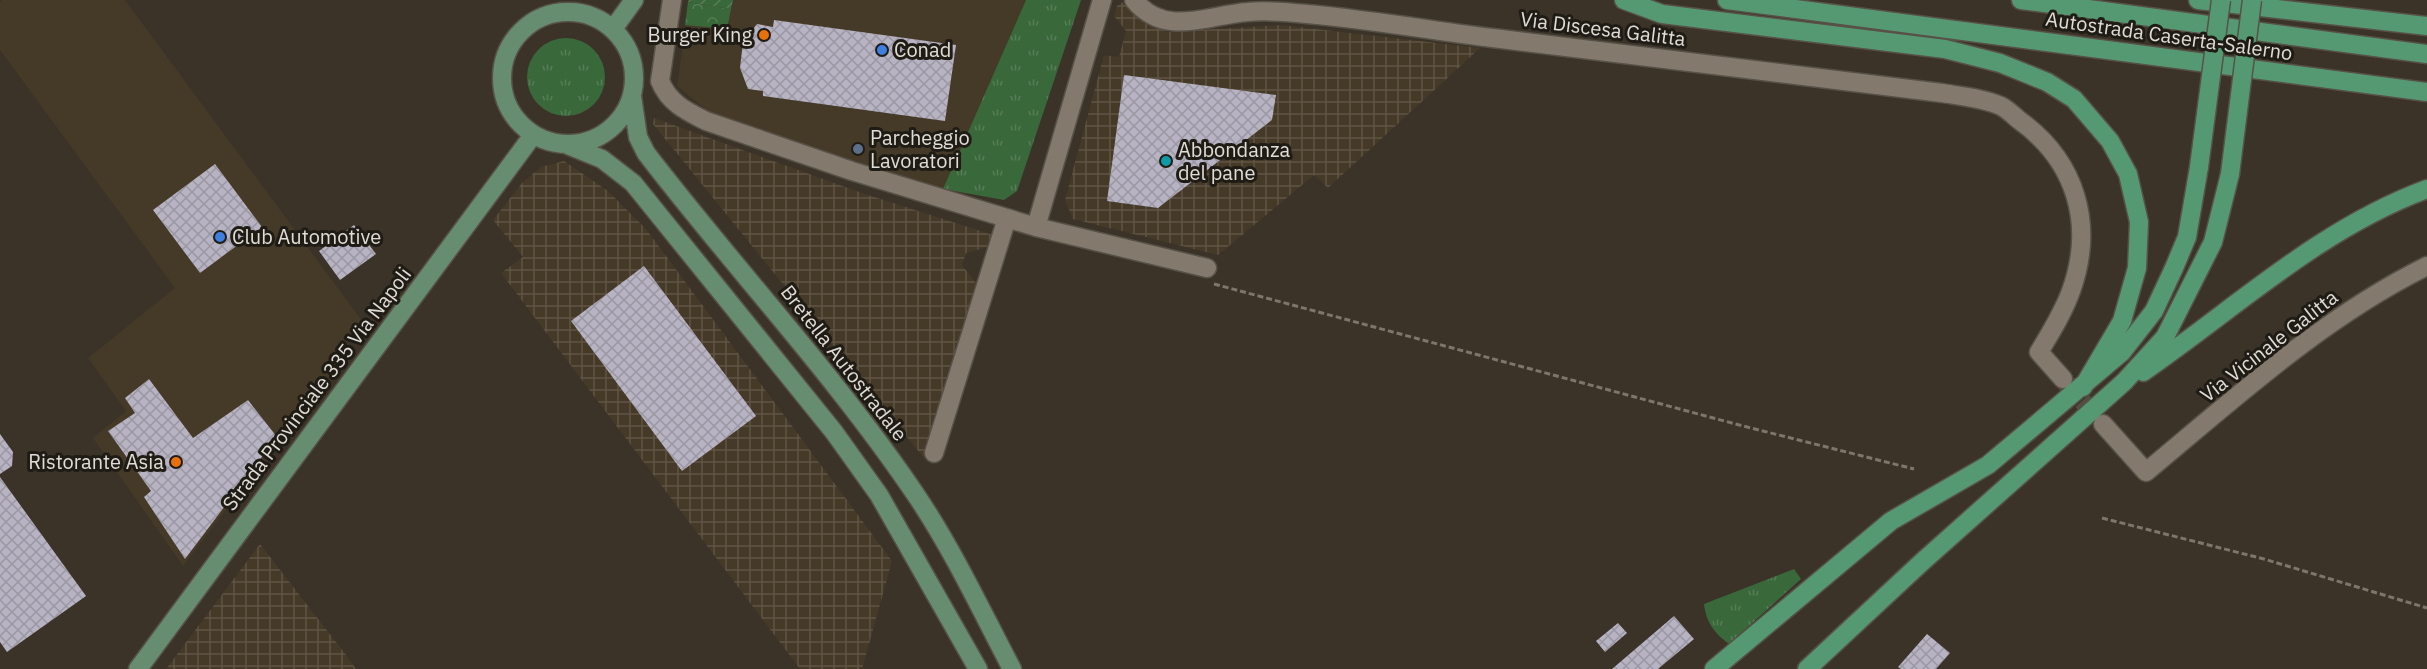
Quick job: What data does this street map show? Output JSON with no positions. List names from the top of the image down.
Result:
{
  "streets": {
    "highway": ["Autostrada Caserta-Salerno"],
    "main road": ["Bretella Autostradale", "Strada Provinciale 335 Via Napoli"],
    "street": ["Via Discesa Galitta", "Via Vicinale Galitta"]
  },
  "crossings": [
    ["Bretella Autostradale", "Strada Provinciale 335 Via Napoli"]
  ],
  "places": [
    "Burger King",
    "Conad",
    "Parcheggio Lavoratori",
    "Abbondanza del pane",
    "Club Automotive",
    "Ristorante Asia"
  ]
}
